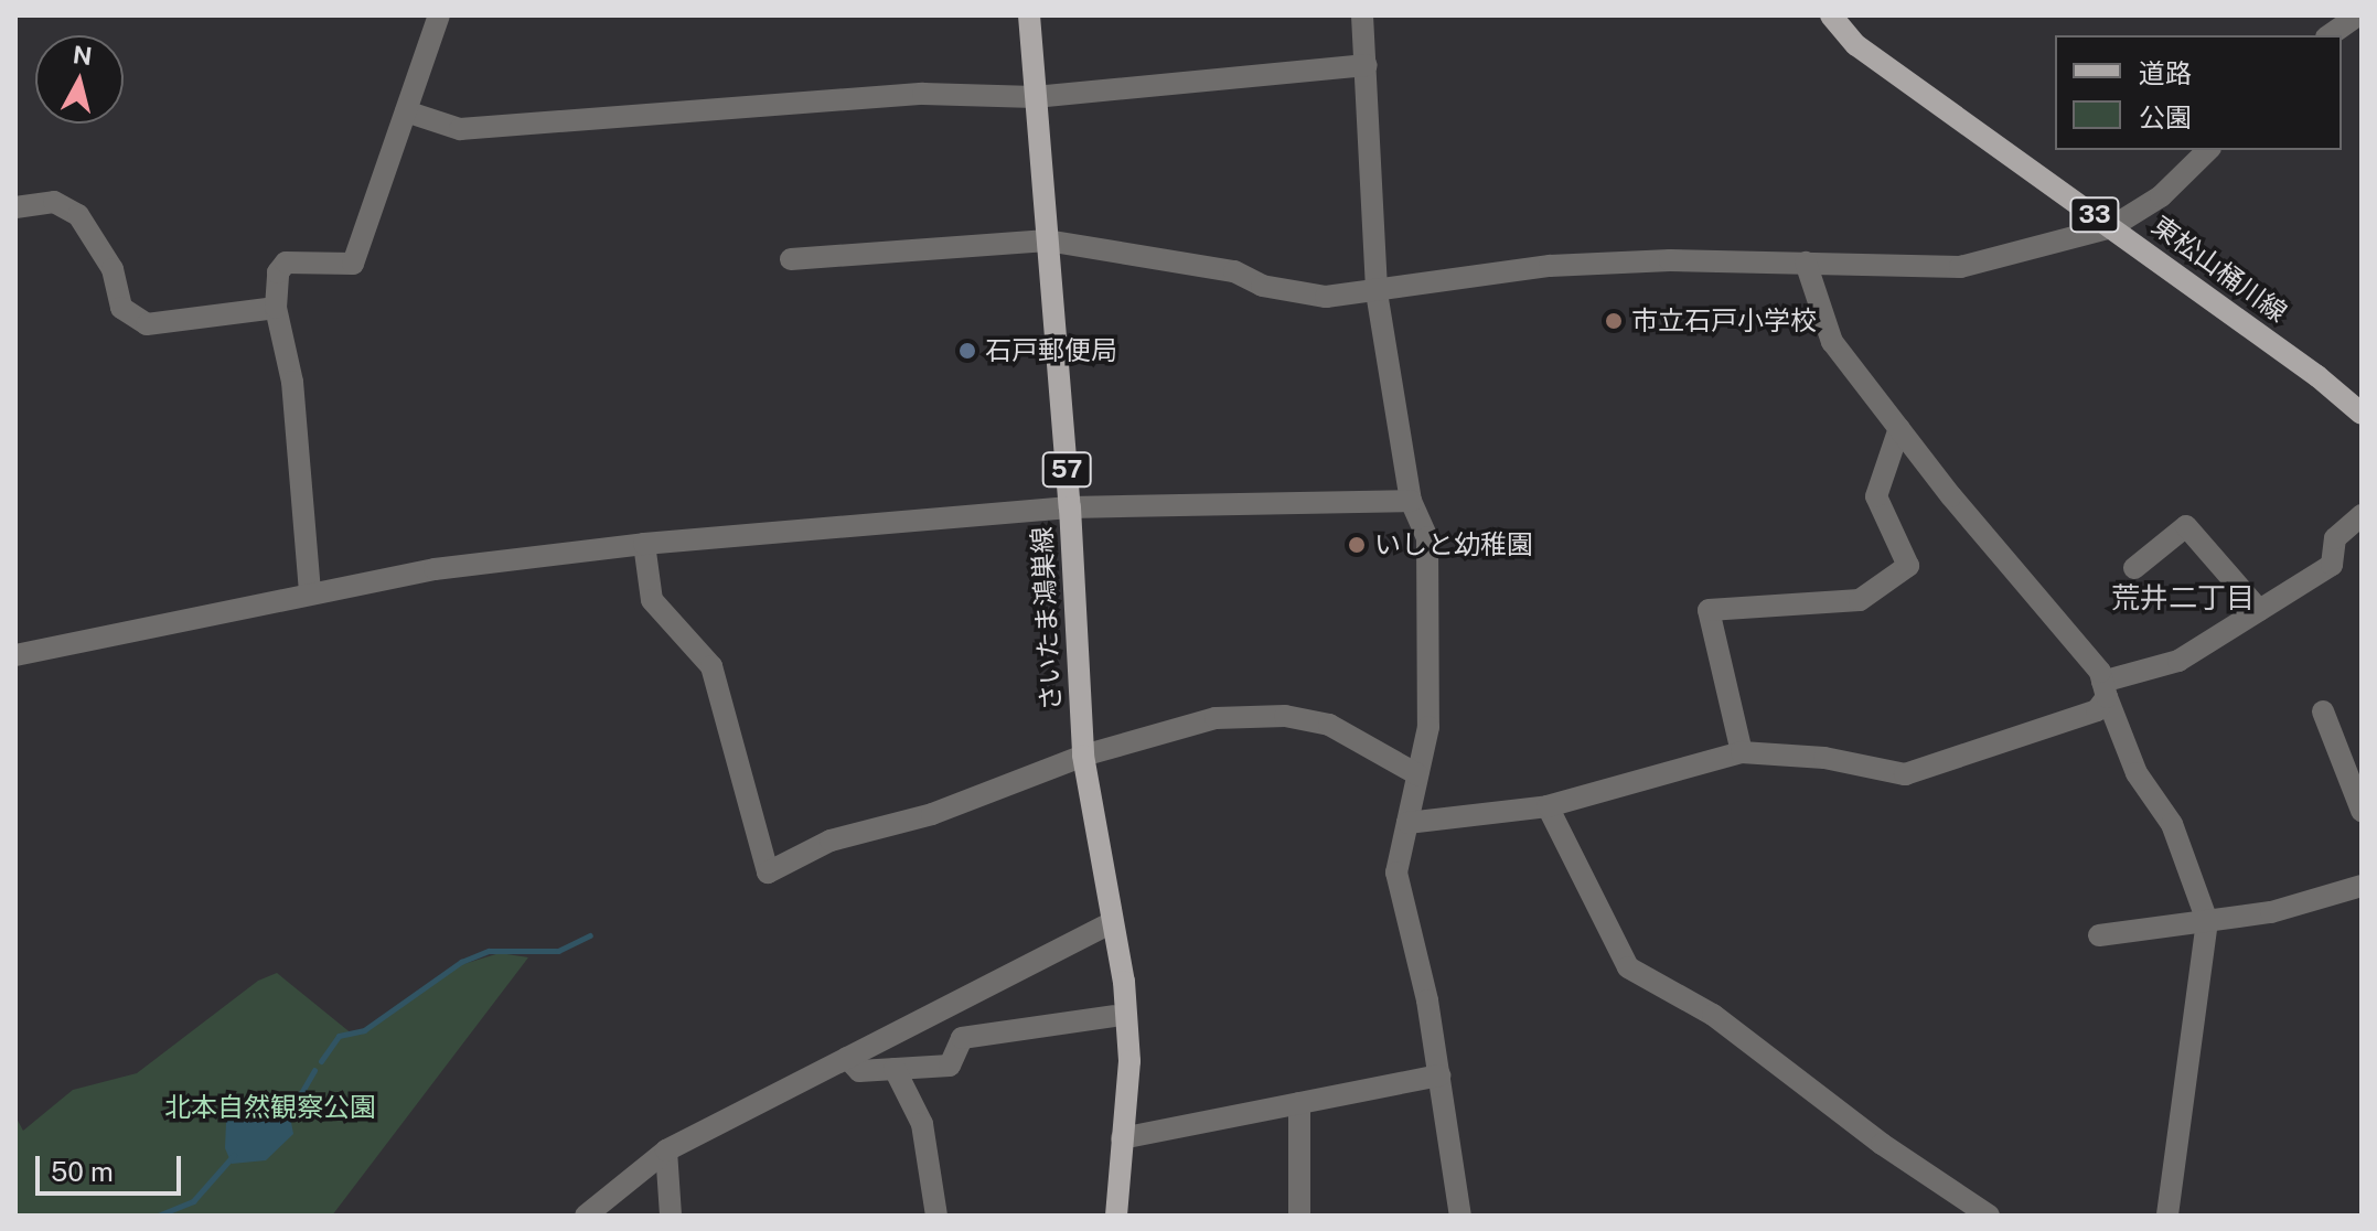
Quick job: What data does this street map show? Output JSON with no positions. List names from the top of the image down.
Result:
{
  "streets": {
    "main road": [
      "33",
      "東松山桶川線",
      "57",
      "さいたま鴻巣線"
    ]
  },
  "districts": ["荒井二丁目"],
  "parks": ["北本自然観察公園"],
  "places": ["市立石戸小学校", "石戸郵便局", "いしと幼稚園"],
  "legend": ["道路", "公園"],
  "scale_bar": "50 m",
  "north": "top"
}
